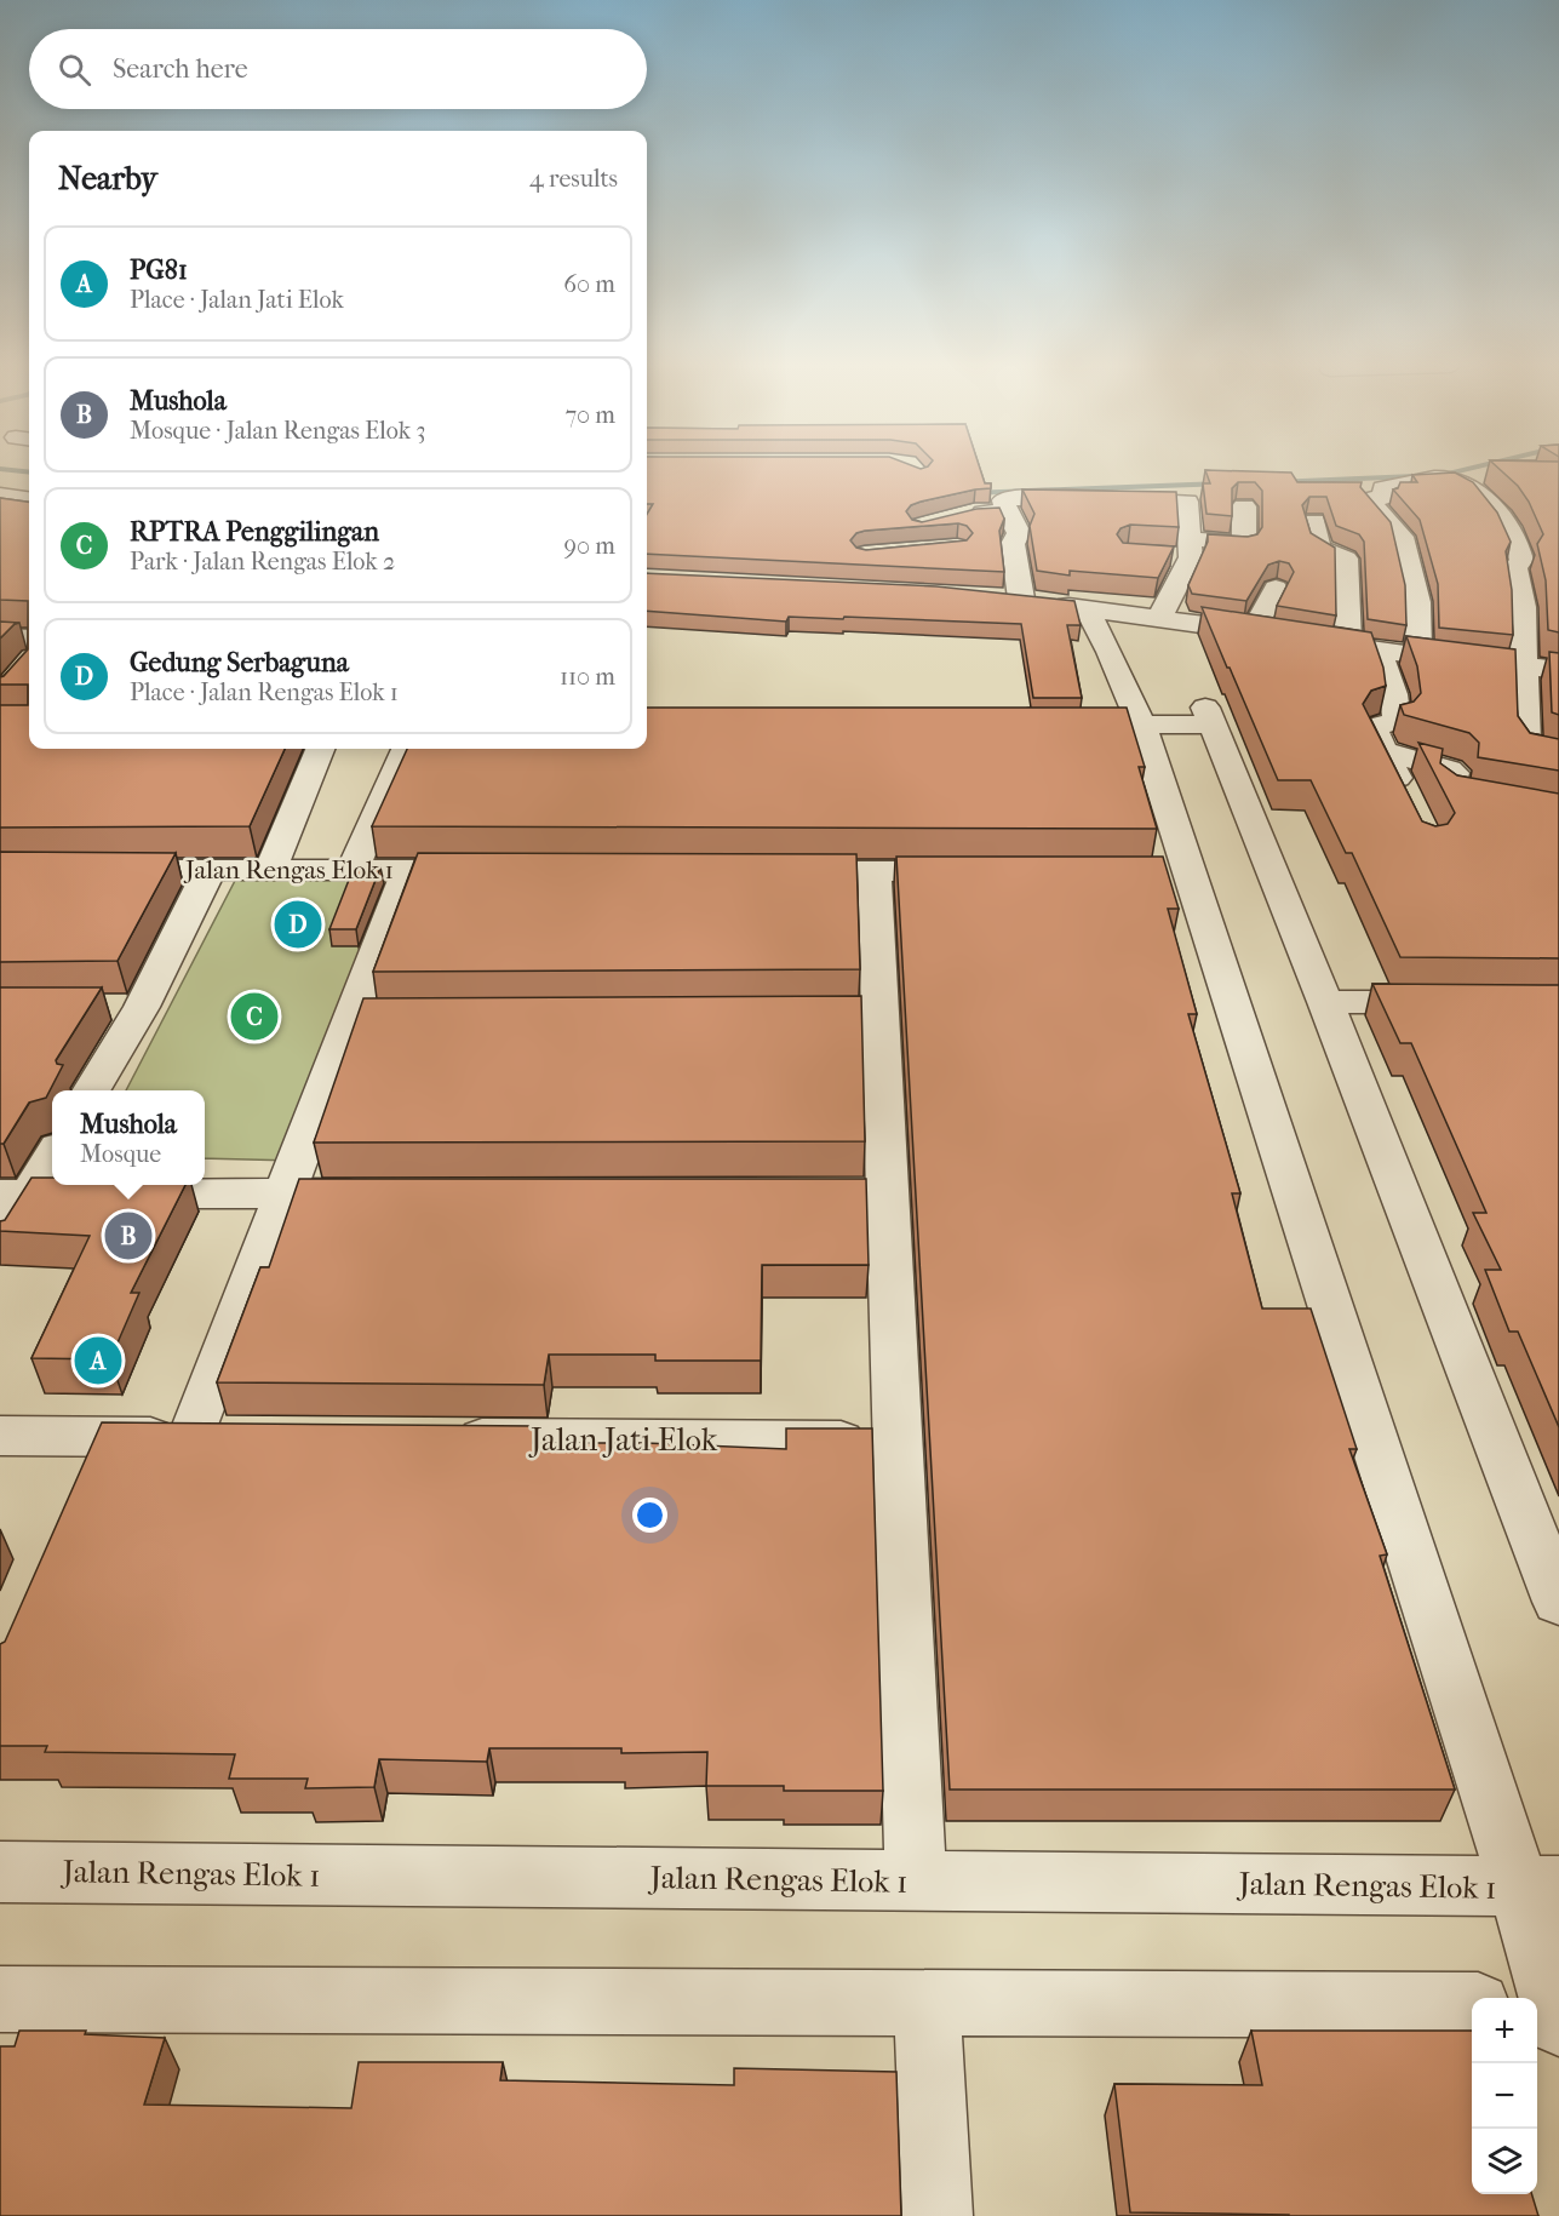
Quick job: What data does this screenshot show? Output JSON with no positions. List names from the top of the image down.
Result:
{
  "streets": {
    "street": ["Jalan Rengas Elok 1", "Jalan Jati Elok"]
  },
  "page": {
    "search": "Search here",
    "heading": ["Nearby", "4 results"],
    "list": [
      {
        "mark": "A",
        "name": "PG81",
        "note": "Place · Jalan Jati Elok",
        "value": "60 m"
      },
      {
        "mark": "B",
        "name": "Mushola",
        "note": "Mosque · Jalan Rengas Elok 3",
        "value": "70 m"
      },
      {
        "mark": "C",
        "name": "RPTRA Penggilingan",
        "note": "Park · Jalan Rengas Elok 2",
        "value": "90 m"
      },
      {
        "mark": "D",
        "name": "Gedung Serbaguna",
        "note": "Place · Jalan Rengas Elok 1",
        "value": "110 m"
      }
    ],
    "pins": [
      "D",
      "C",
      "B",
      "A"
    ],
    "popup": ["Mushola", "Mosque"],
    "map_buttons": ["+", "−"]
  }
}
